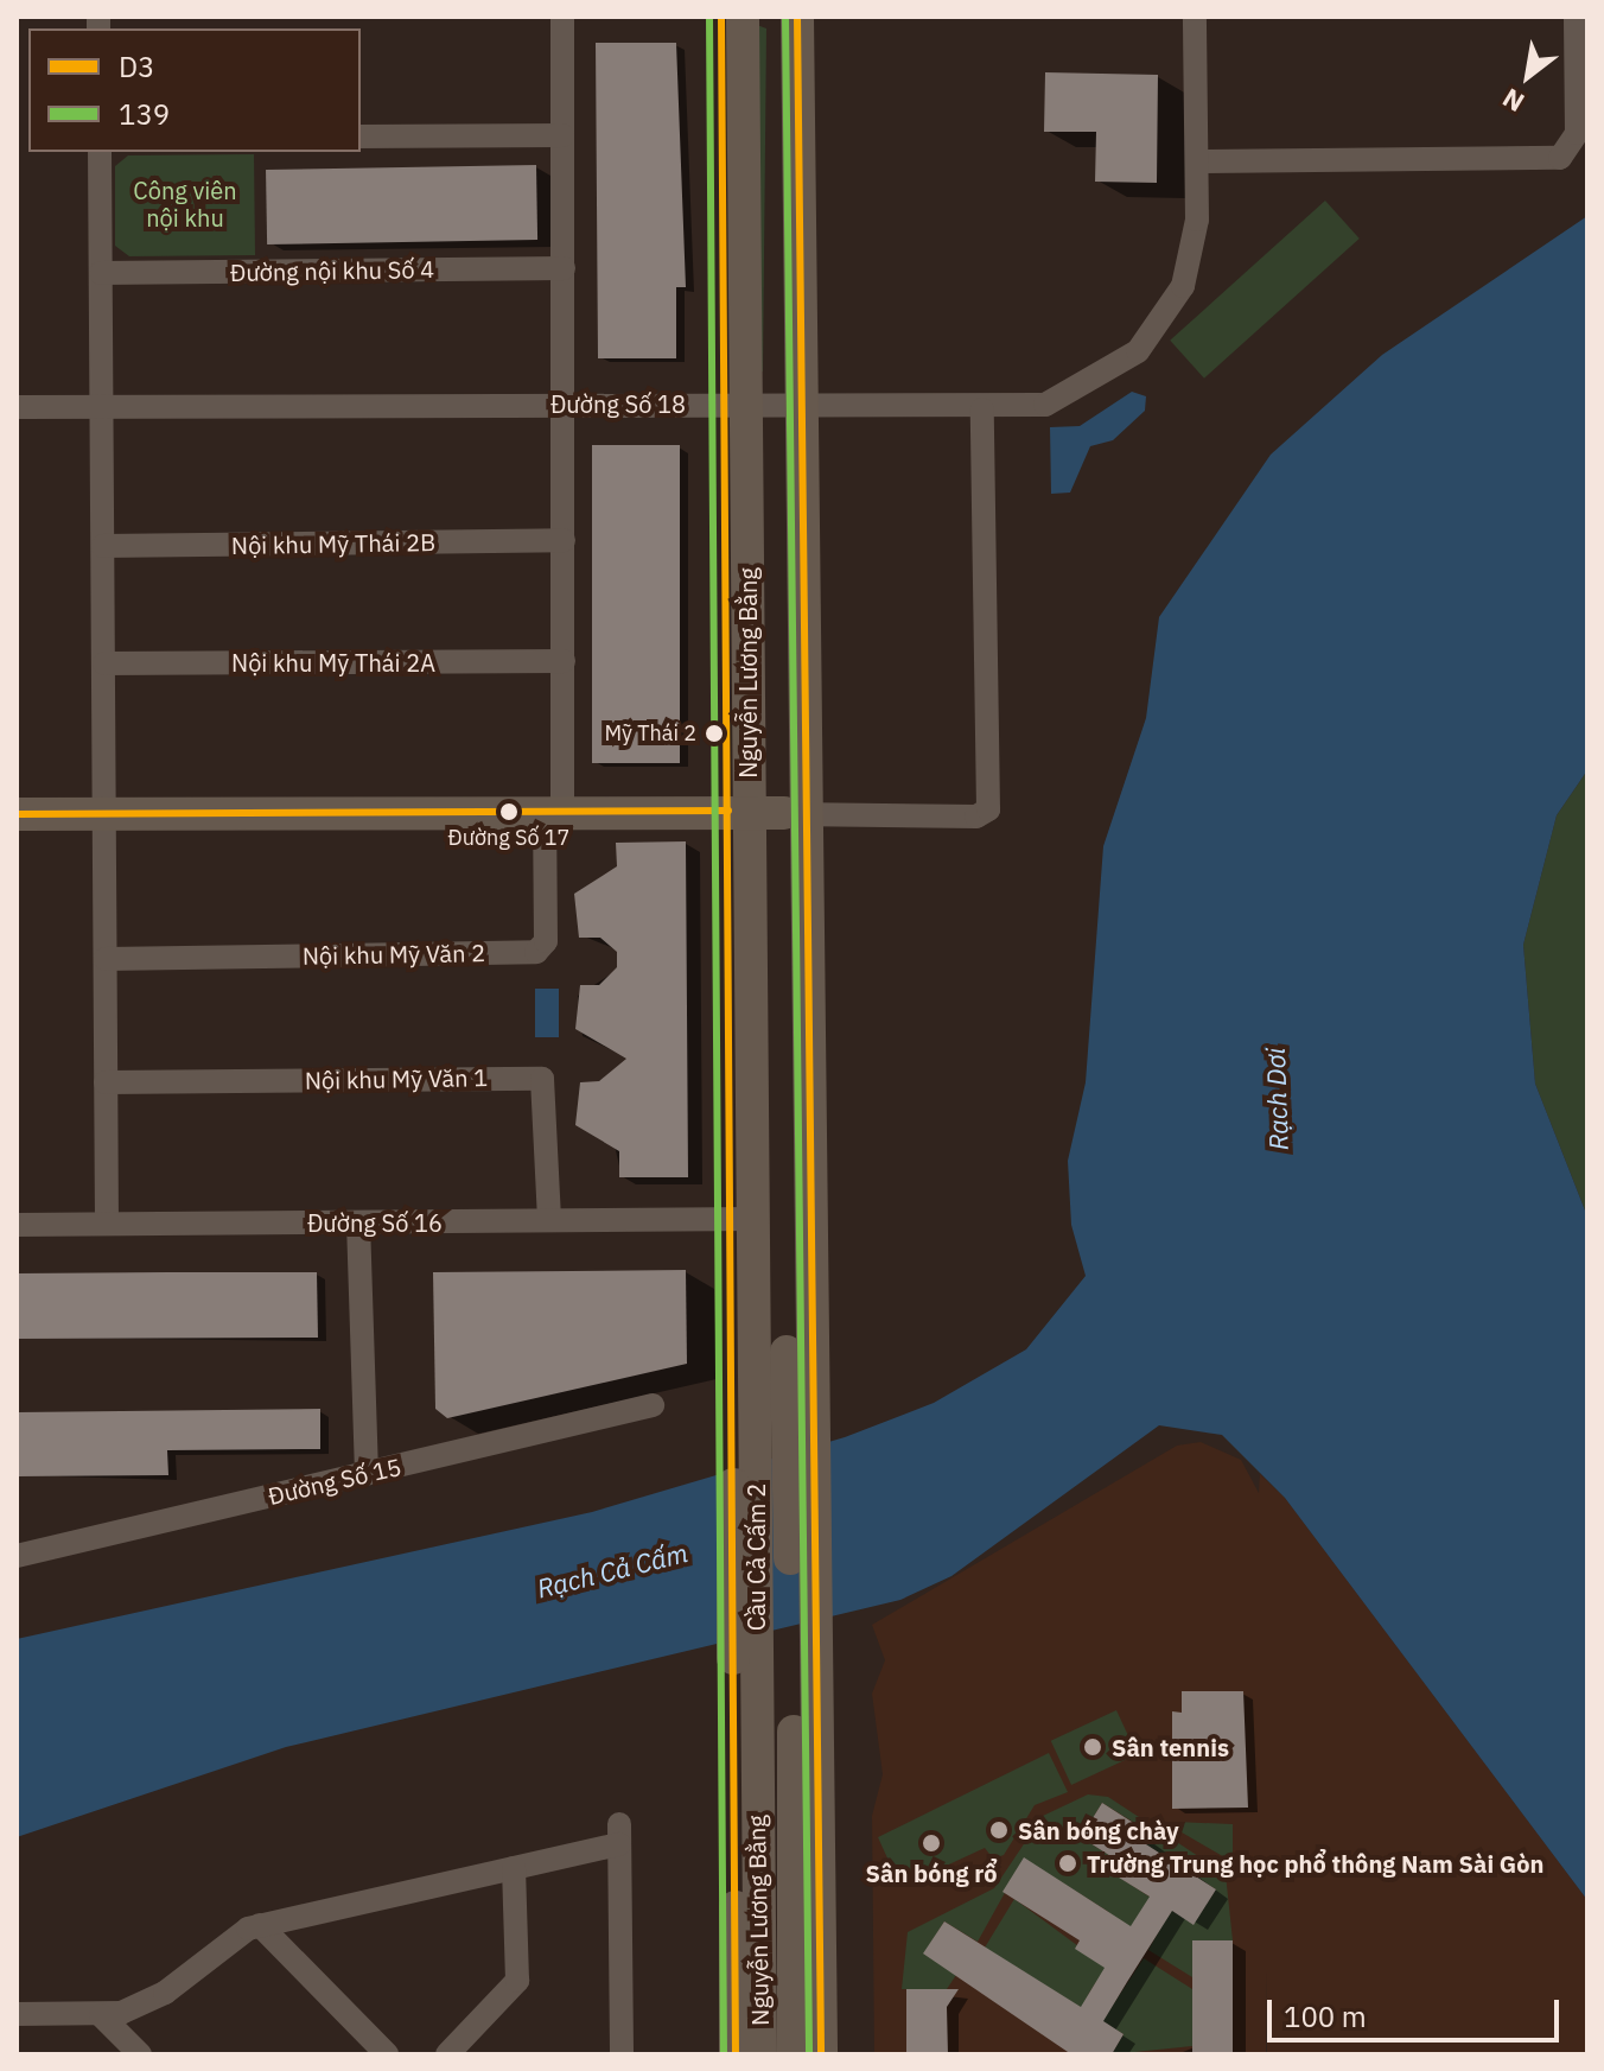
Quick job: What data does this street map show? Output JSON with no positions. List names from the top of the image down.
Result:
{
  "streets": {
    "main road": ["Nguyễn Lương Bằng", "Cầu Cả Cấm 2"],
    "street": [
      "Đường nội khu Số 4",
      "Đường Số 18",
      "Nội khu Mỹ Thái 2B",
      "Nội khu Mỹ Thái 2A",
      "Nội khu Mỹ Văn 2",
      "Nội khu Mỹ Văn 1",
      "Đường Số 16",
      "Đường Số 15"
    ]
  },
  "crossings": [
    ["Đường nội khu Số 4", "Nội khu Mỹ Văn 2"],
    ["Đường Số 18", "Nguyễn Lương Bằng"],
    ["Đường Số 18", "Nội khu Mỹ Văn 2"],
    ["Nội khu Mỹ Thái 2B", "Nội khu Mỹ Văn 2"],
    ["Nội khu Mỹ Thái 2A", "Nội khu Mỹ Văn 2"],
    ["Nguyễn Lương Bằng", "Đường Số 16"],
    ["Nguyễn Lương Bằng", "Cầu Cả Cấm 2"],
    ["Nội khu Mỹ Văn 1", "Đường Số 16"]
  ],
  "water": ["Rạch Dơi", "Rạch Cả Cấm"],
  "parks": ["Công viên nội khu"],
  "places": [
    "Mỹ Thái 2",
    "Đường Số 17",
    "Sân tennis",
    "Sân bóng chày",
    "Sân bóng rổ",
    "Trường Trung học phổ thông Nam Sài Gòn"
  ],
  "lines": ["transit line D3", "transit line 139"],
  "legend": ["D3", "139"],
  "scale_bar": "100 m",
  "north": "bottom left"
}
